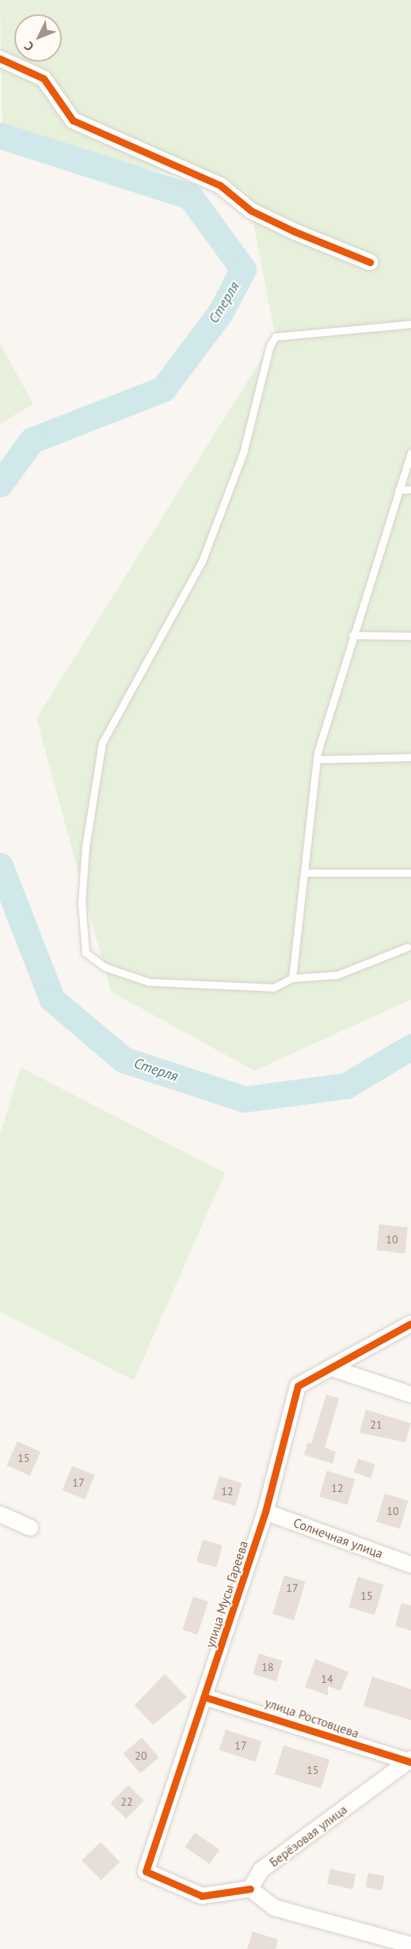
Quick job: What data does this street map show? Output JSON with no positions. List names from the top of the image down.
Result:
{
  "streets": {
    "street": [
      "Солнечная улица",
      "улица Мусы Гареева",
      "улица Ростовцева",
      "Берёзовая улица"
    ]
  },
  "crossings": [
    ["Солнечная улица", "улица Мусы Гареева"],
    ["улица Мусы Гареева", "улица Ростовцева"],
    ["улица Мусы Гареева", "Берёзовая улица"],
    ["улица Ростовцева", "Берёзовая улица"]
  ],
  "water": ["Стерля"],
  "house_numbers": [
    "10",
    "21",
    "15",
    "17",
    "12",
    "12",
    "10",
    "17",
    "15",
    "18",
    "14",
    "17",
    "20",
    "15",
    "22"
  ],
  "north": "bottom left"
}
